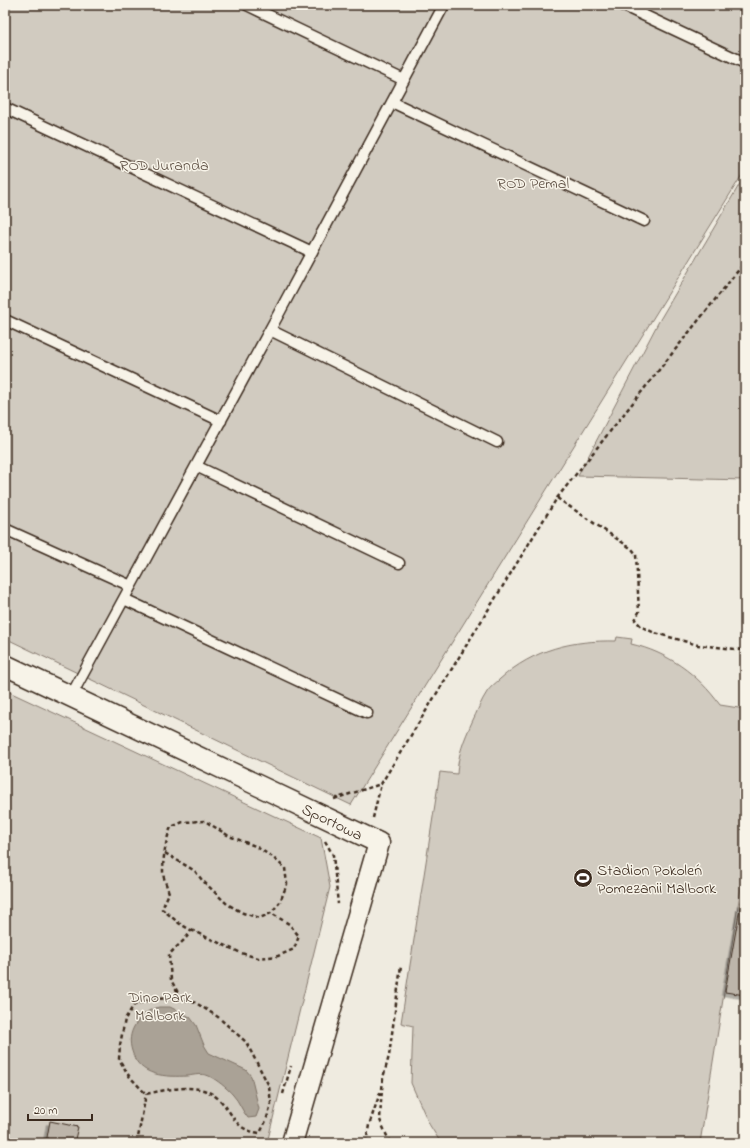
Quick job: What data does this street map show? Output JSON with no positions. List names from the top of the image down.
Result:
{
  "streets": {
    "street": ["Sportowa"]
  },
  "parks": ["ROD Juranda", "ROD Pemal", "Dino Park Malbork"],
  "places": {
    "sports": ["Stadion Pokoleń Pomezanii Malbork"]
  },
  "scale_bar": "20 m"
}
